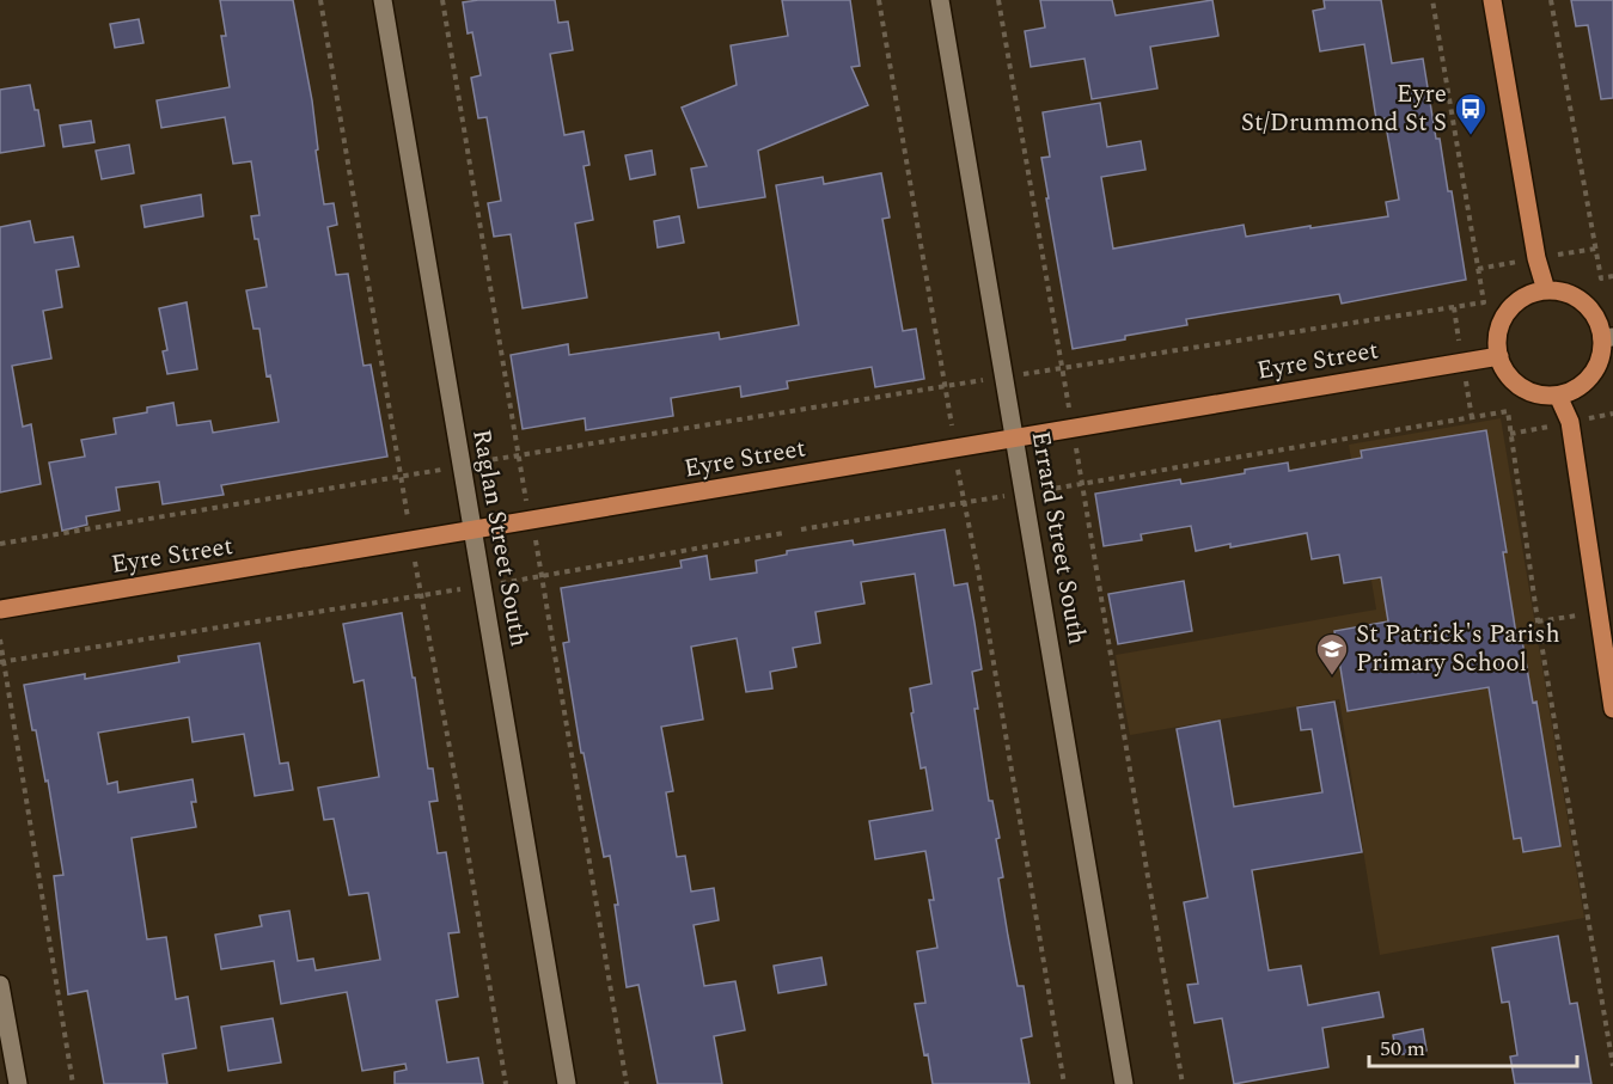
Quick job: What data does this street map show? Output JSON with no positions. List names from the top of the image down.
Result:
{
  "streets": {
    "main road": ["Eyre Street"],
    "street": ["Raglan Street South", "Errard Street South"]
  },
  "crossings": [
    ["Eyre Street", "Raglan Street South"],
    ["Eyre Street", "Errard Street South"]
  ],
  "places": {
    "bus stop": ["Eyre St/Drummond St S"],
    "school or university": ["St Patrick's Parish Primary School"]
  },
  "scale_bar": "50 m"
}
